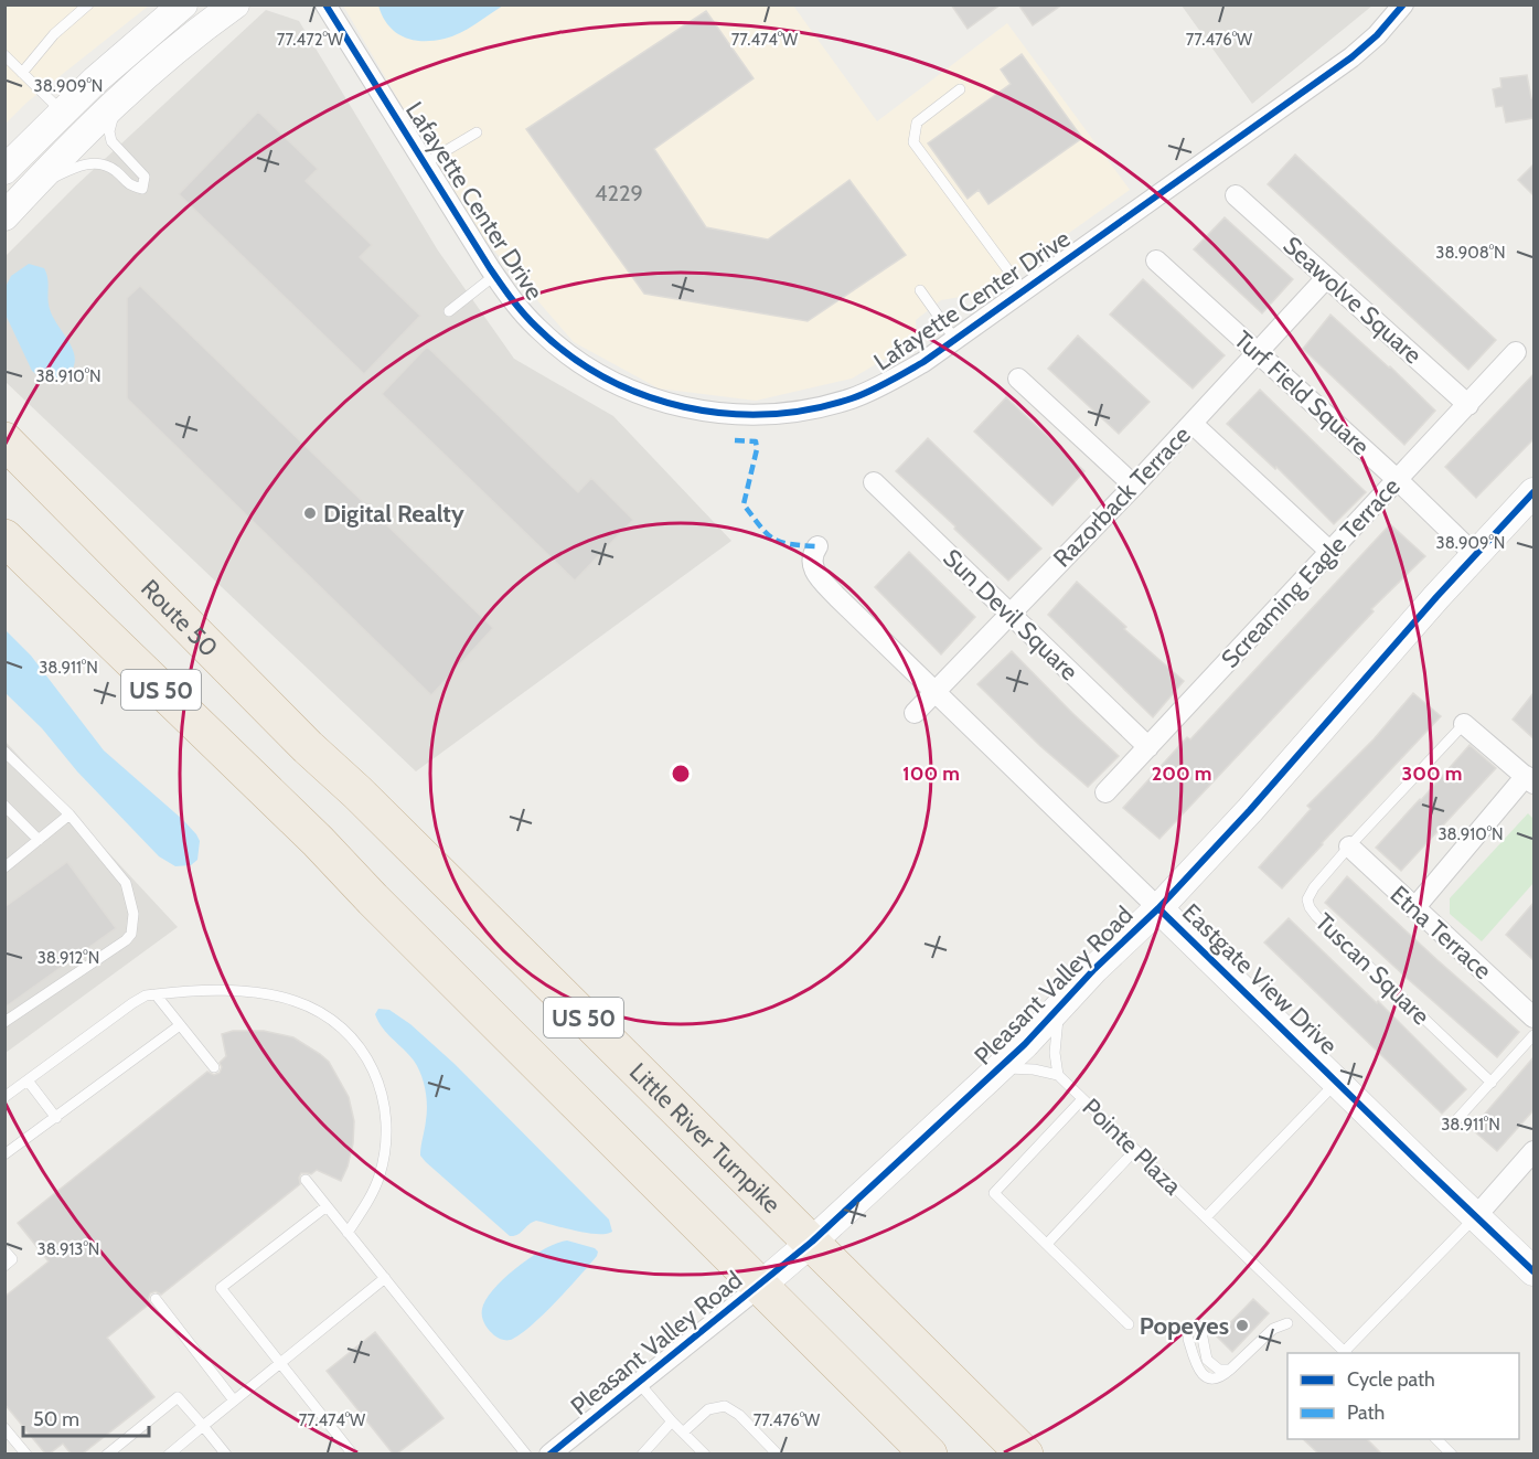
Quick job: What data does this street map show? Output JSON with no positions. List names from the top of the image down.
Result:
{
  "streets": {
    "highway": ["Route 50", "US 50", "Little River Turnpike"],
    "street": [
      "Lafayette Center Drive",
      "Seawolve Square",
      "Turf Field Square",
      "Razorback Terrace",
      "Screaming Eagle Terrace",
      "Sun Devil Square",
      "Etna Terrace",
      "Eastgate View Drive",
      "Pleasant Valley Road"
    ],
    "lane": ["Tuscan Square", "Pointe Plaza"]
  },
  "crossings": [
    ["Seawolve Square", "Razorback Terrace"],
    ["Seawolve Square", "Screaming Eagle Terrace"],
    ["Turf Field Square", "Razorback Terrace"],
    ["Turf Field Square", "Screaming Eagle Terrace"],
    ["Turf Field Square", "Pleasant Valley Road"],
    ["Razorback Terrace", "Sun Devil Square"],
    ["Razorback Terrace", "Eastgate View Drive"],
    ["Screaming Eagle Terrace", "Sun Devil Square"],
    ["Route 50", "Little River Turnpike"],
    ["US 50", "Pleasant Valley Road"],
    ["Etna Terrace", "Tuscan Square"],
    ["Eastgate View Drive", "Pleasant Valley Road"],
    ["Eastgate View Drive", "Pointe Plaza"],
    ["Pleasant Valley Road", "Little River Turnpike"]
  ],
  "places": ["Digital Realty", "Popeyes"],
  "house_numbers": ["4229"],
  "legend": ["Cycle path", "Path"],
  "scale_bar": "50 m",
  "coordinates": [
    "77.472°W",
    "77.474°W",
    "77.476°W",
    "38.909°N",
    "38.908°N",
    "38.910°N",
    "38.911°N",
    "38.912°N",
    "38.913°N"
  ],
  "rings": ["100 m", "200 m", "300 m"]
}
